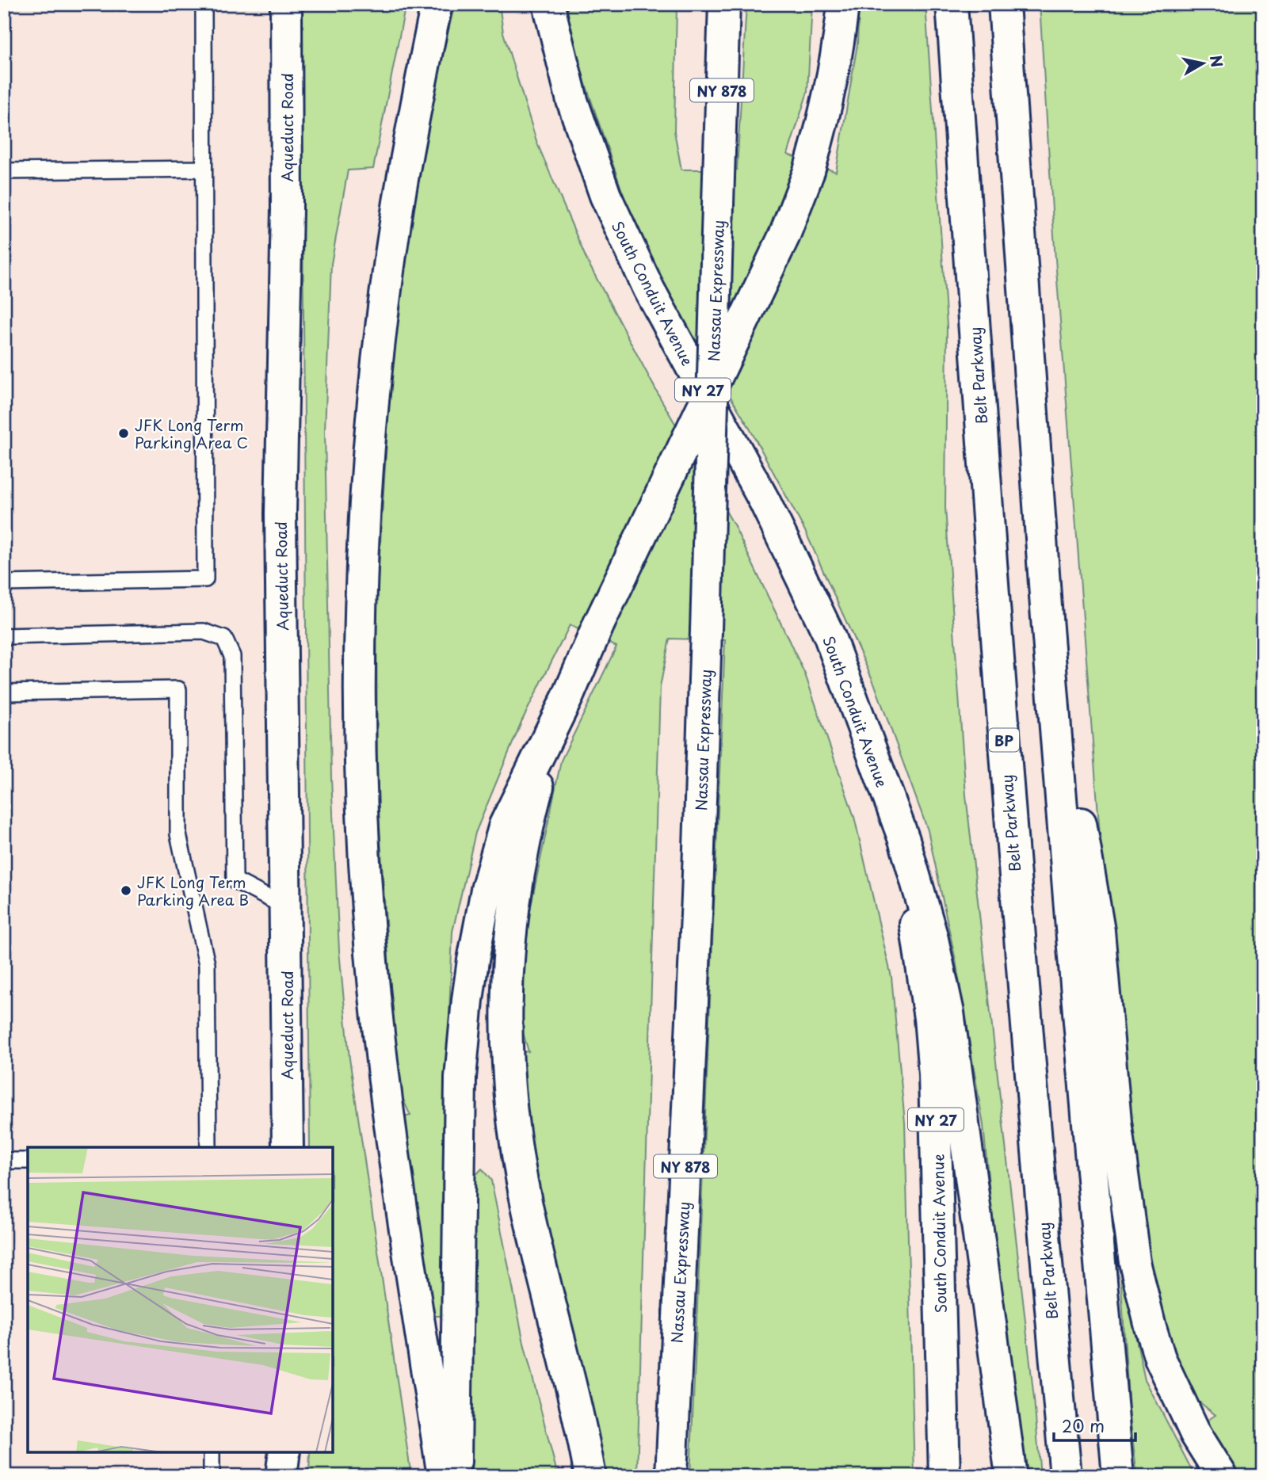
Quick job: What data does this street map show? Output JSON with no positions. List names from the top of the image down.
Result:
{
  "streets": {
    "main road": [
      "NY 878",
      "Aqueduct Road",
      "Nassau Expressway",
      "South Conduit Avenue",
      "Belt Parkway",
      "NY 27",
      "BP"
    ]
  },
  "places": ["JFK Long Term Parking Area C", "JFK Long Term Parking Area B"],
  "scale_bar": "20 m",
  "north": "right"
}
